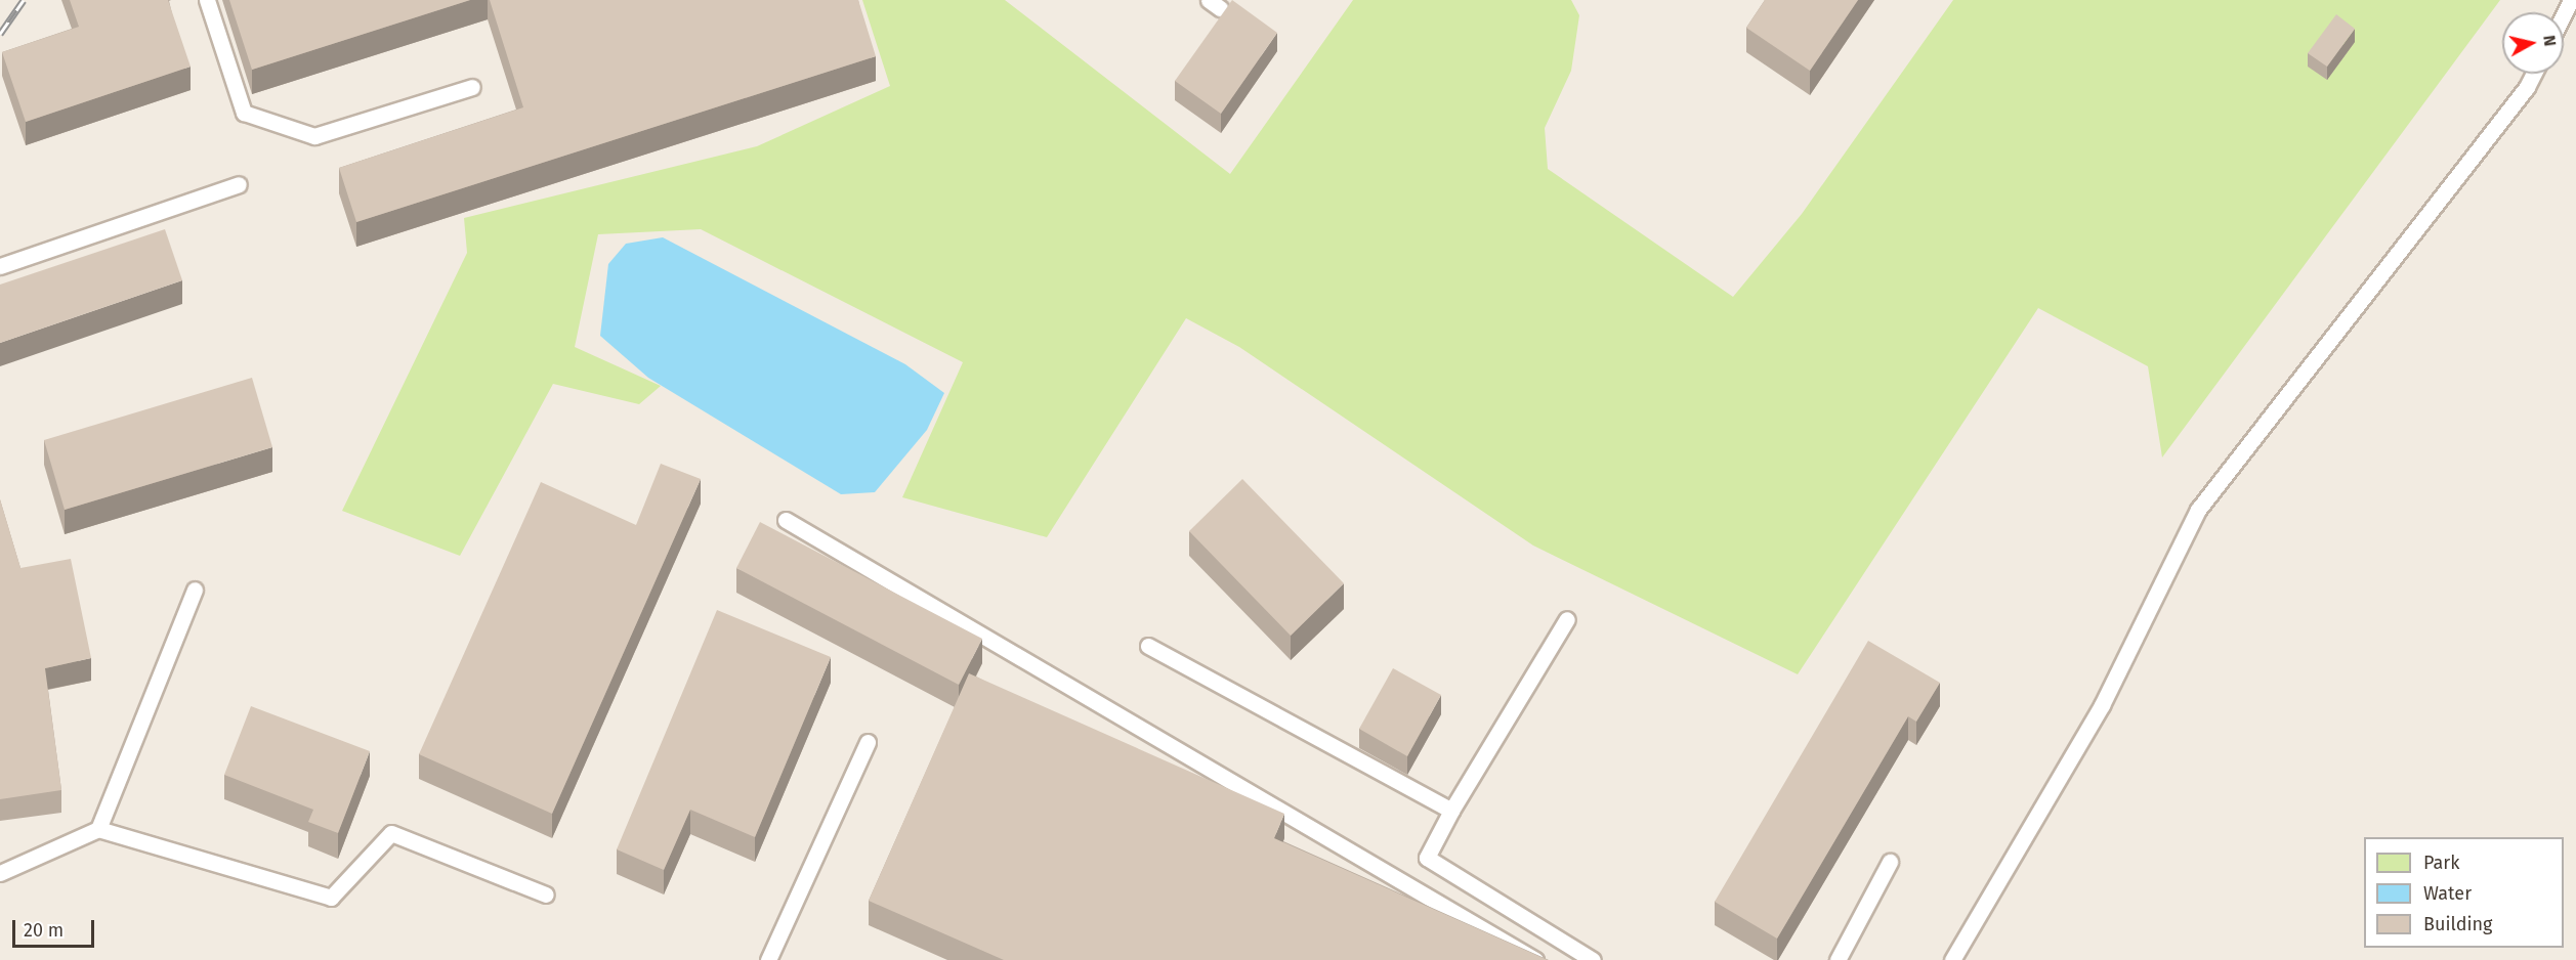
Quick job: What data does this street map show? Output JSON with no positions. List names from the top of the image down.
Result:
{
  "legend": ["Park", "Water", "Building"],
  "scale_bar": "20 m",
  "north": "right"
}
